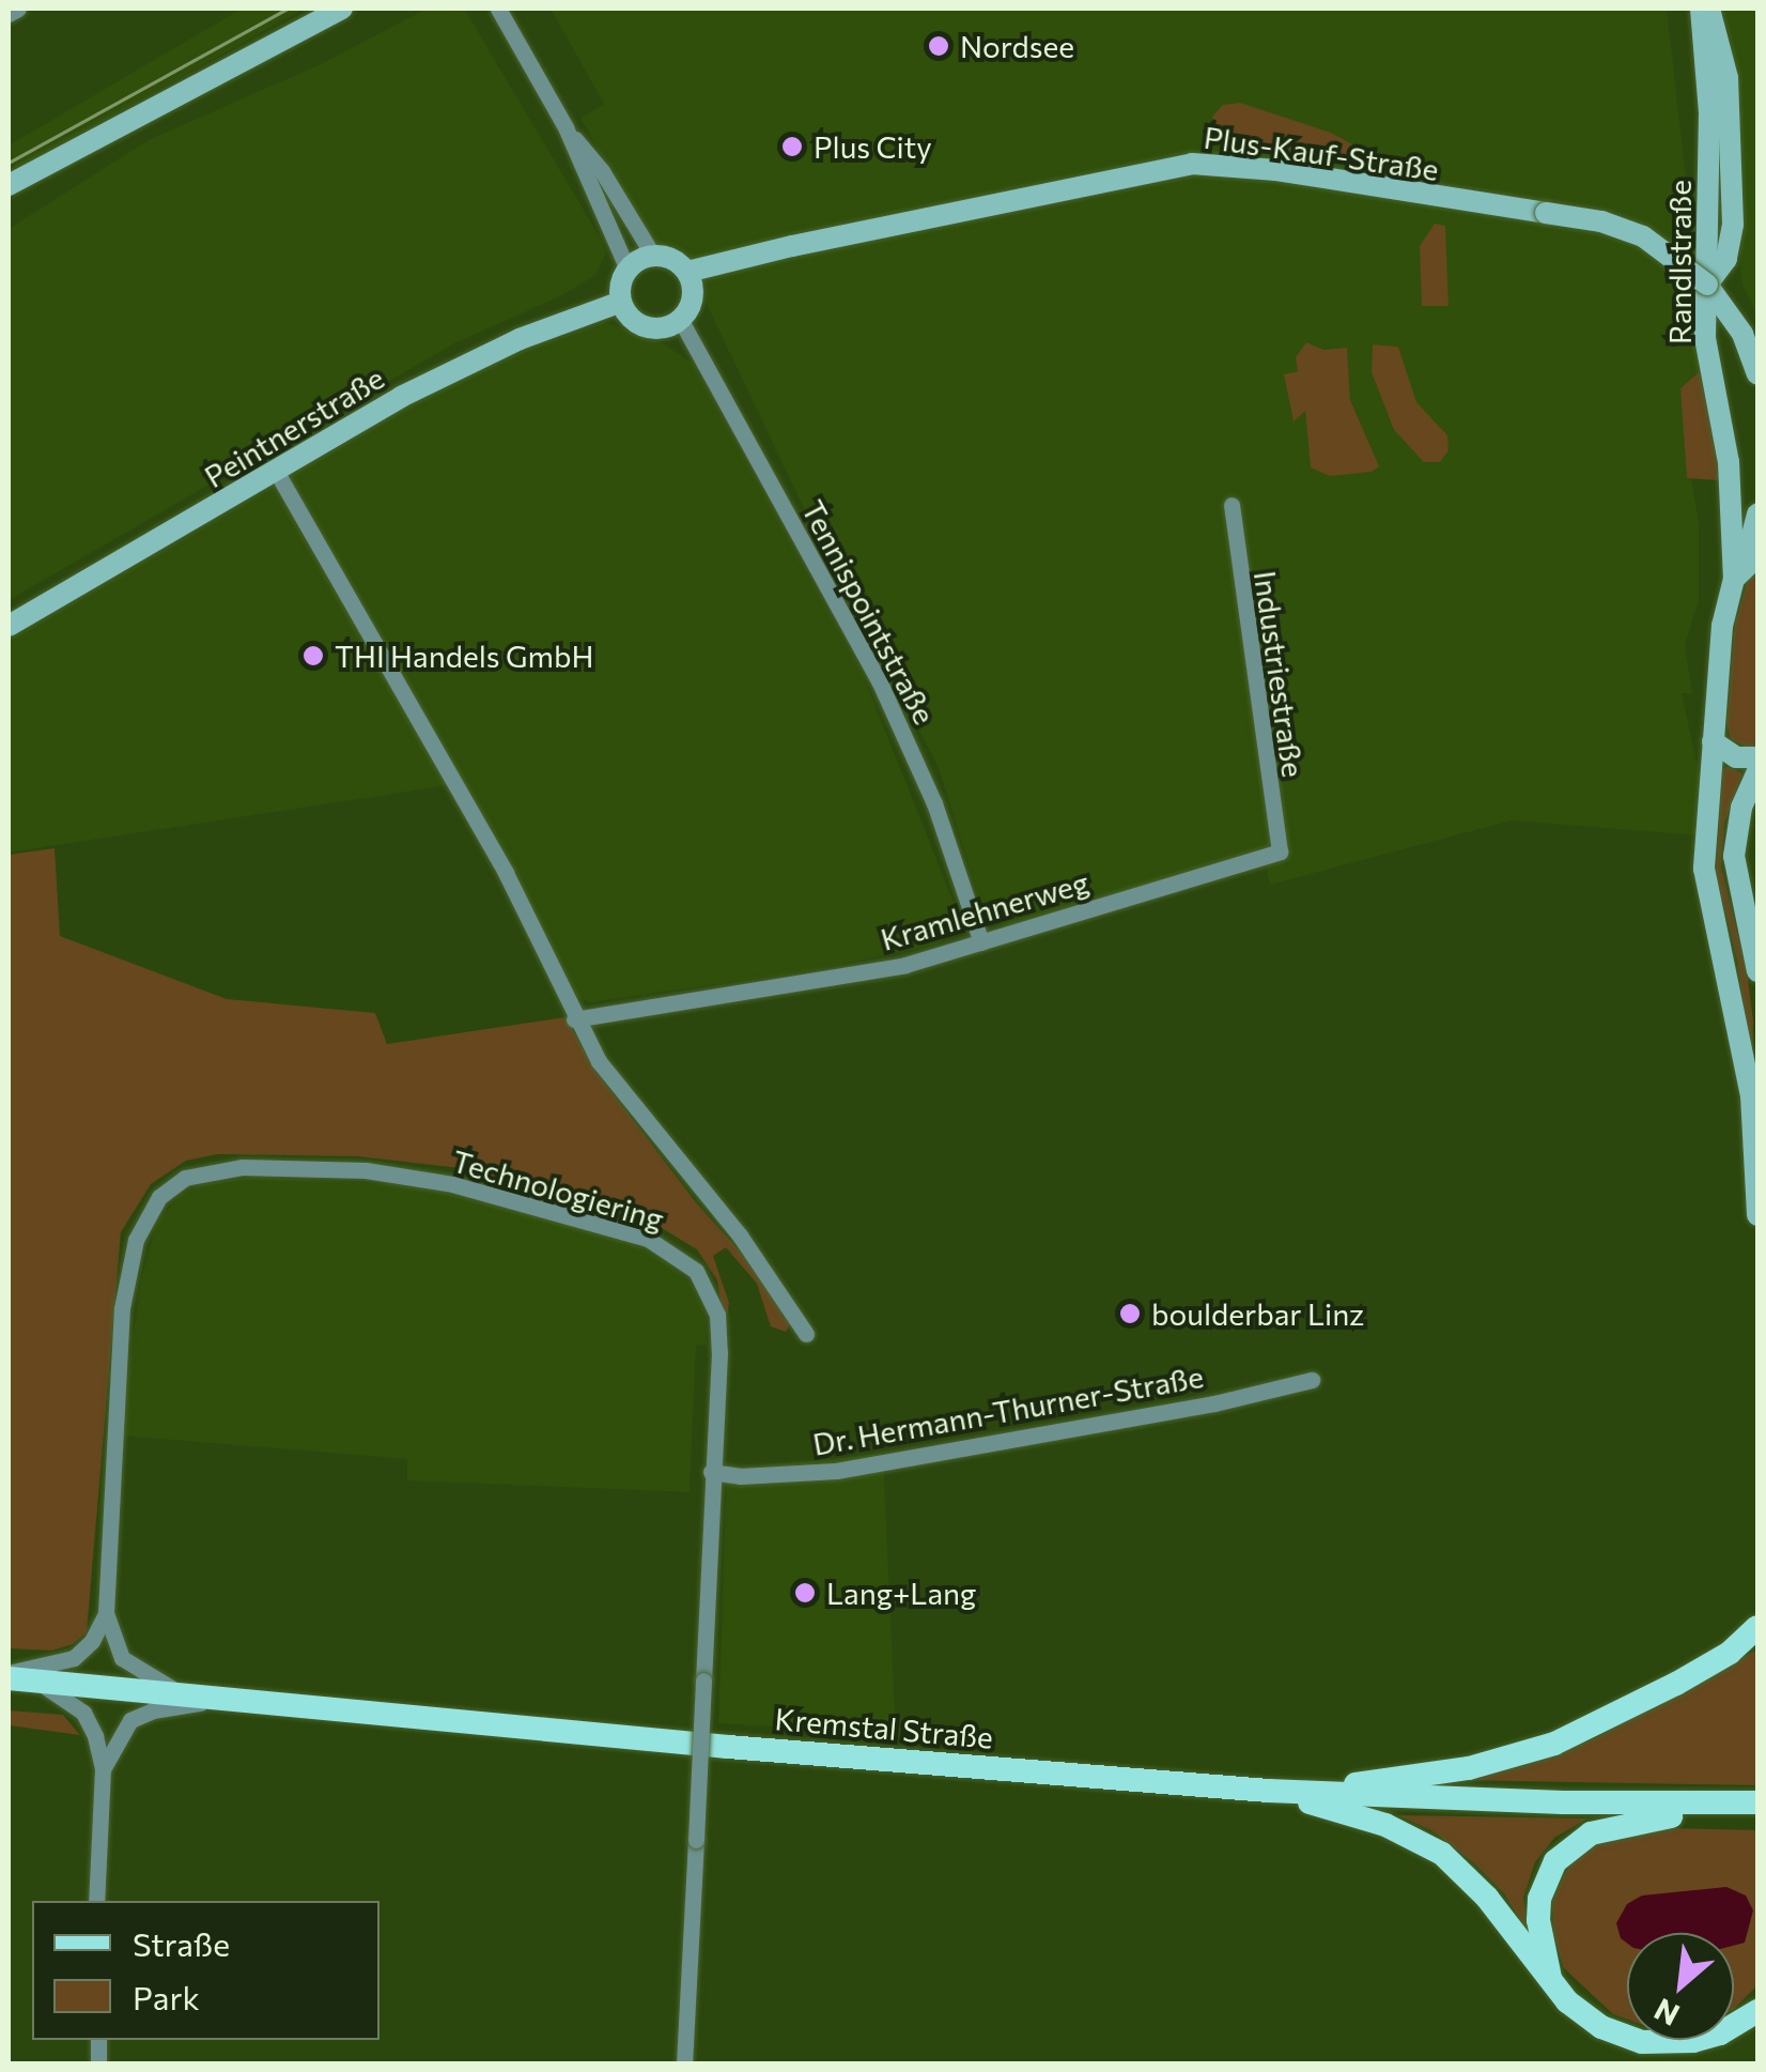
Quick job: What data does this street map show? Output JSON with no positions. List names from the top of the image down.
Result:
{
  "streets": {
    "main road": ["Kremstal Straße"],
    "street": [
      "Plus-Kauf-Straße",
      "Randlstraße",
      "Peintnerstraße",
      "Tennispointstraße",
      "Industriestraße",
      "Kramlehnerweg",
      "Technologiering",
      "Dr. Hermann-Thurner-Straße"
    ]
  },
  "crossings": [
    ["Plus-Kauf-Straße", "Randlstraße"],
    ["Plus-Kauf-Straße", "Peintnerstraße"],
    ["Plus-Kauf-Straße", "Tennispointstraße"],
    ["Peintnerstraße", "Tennispointstraße"],
    ["Tennispointstraße", "Kramlehnerweg"],
    ["Industriestraße", "Kramlehnerweg"],
    ["Technologiering", "Dr. Hermann-Thurner-Straße"],
    ["Technologiering", "Kremstal Straße"]
  ],
  "places": [
    "Nordsee",
    "Plus City",
    "THI Handels GmbH",
    "boulderbar Linz",
    "Lang+Lang"
  ],
  "legend": ["Straße", "Park"],
  "north": "bottom left"
}
